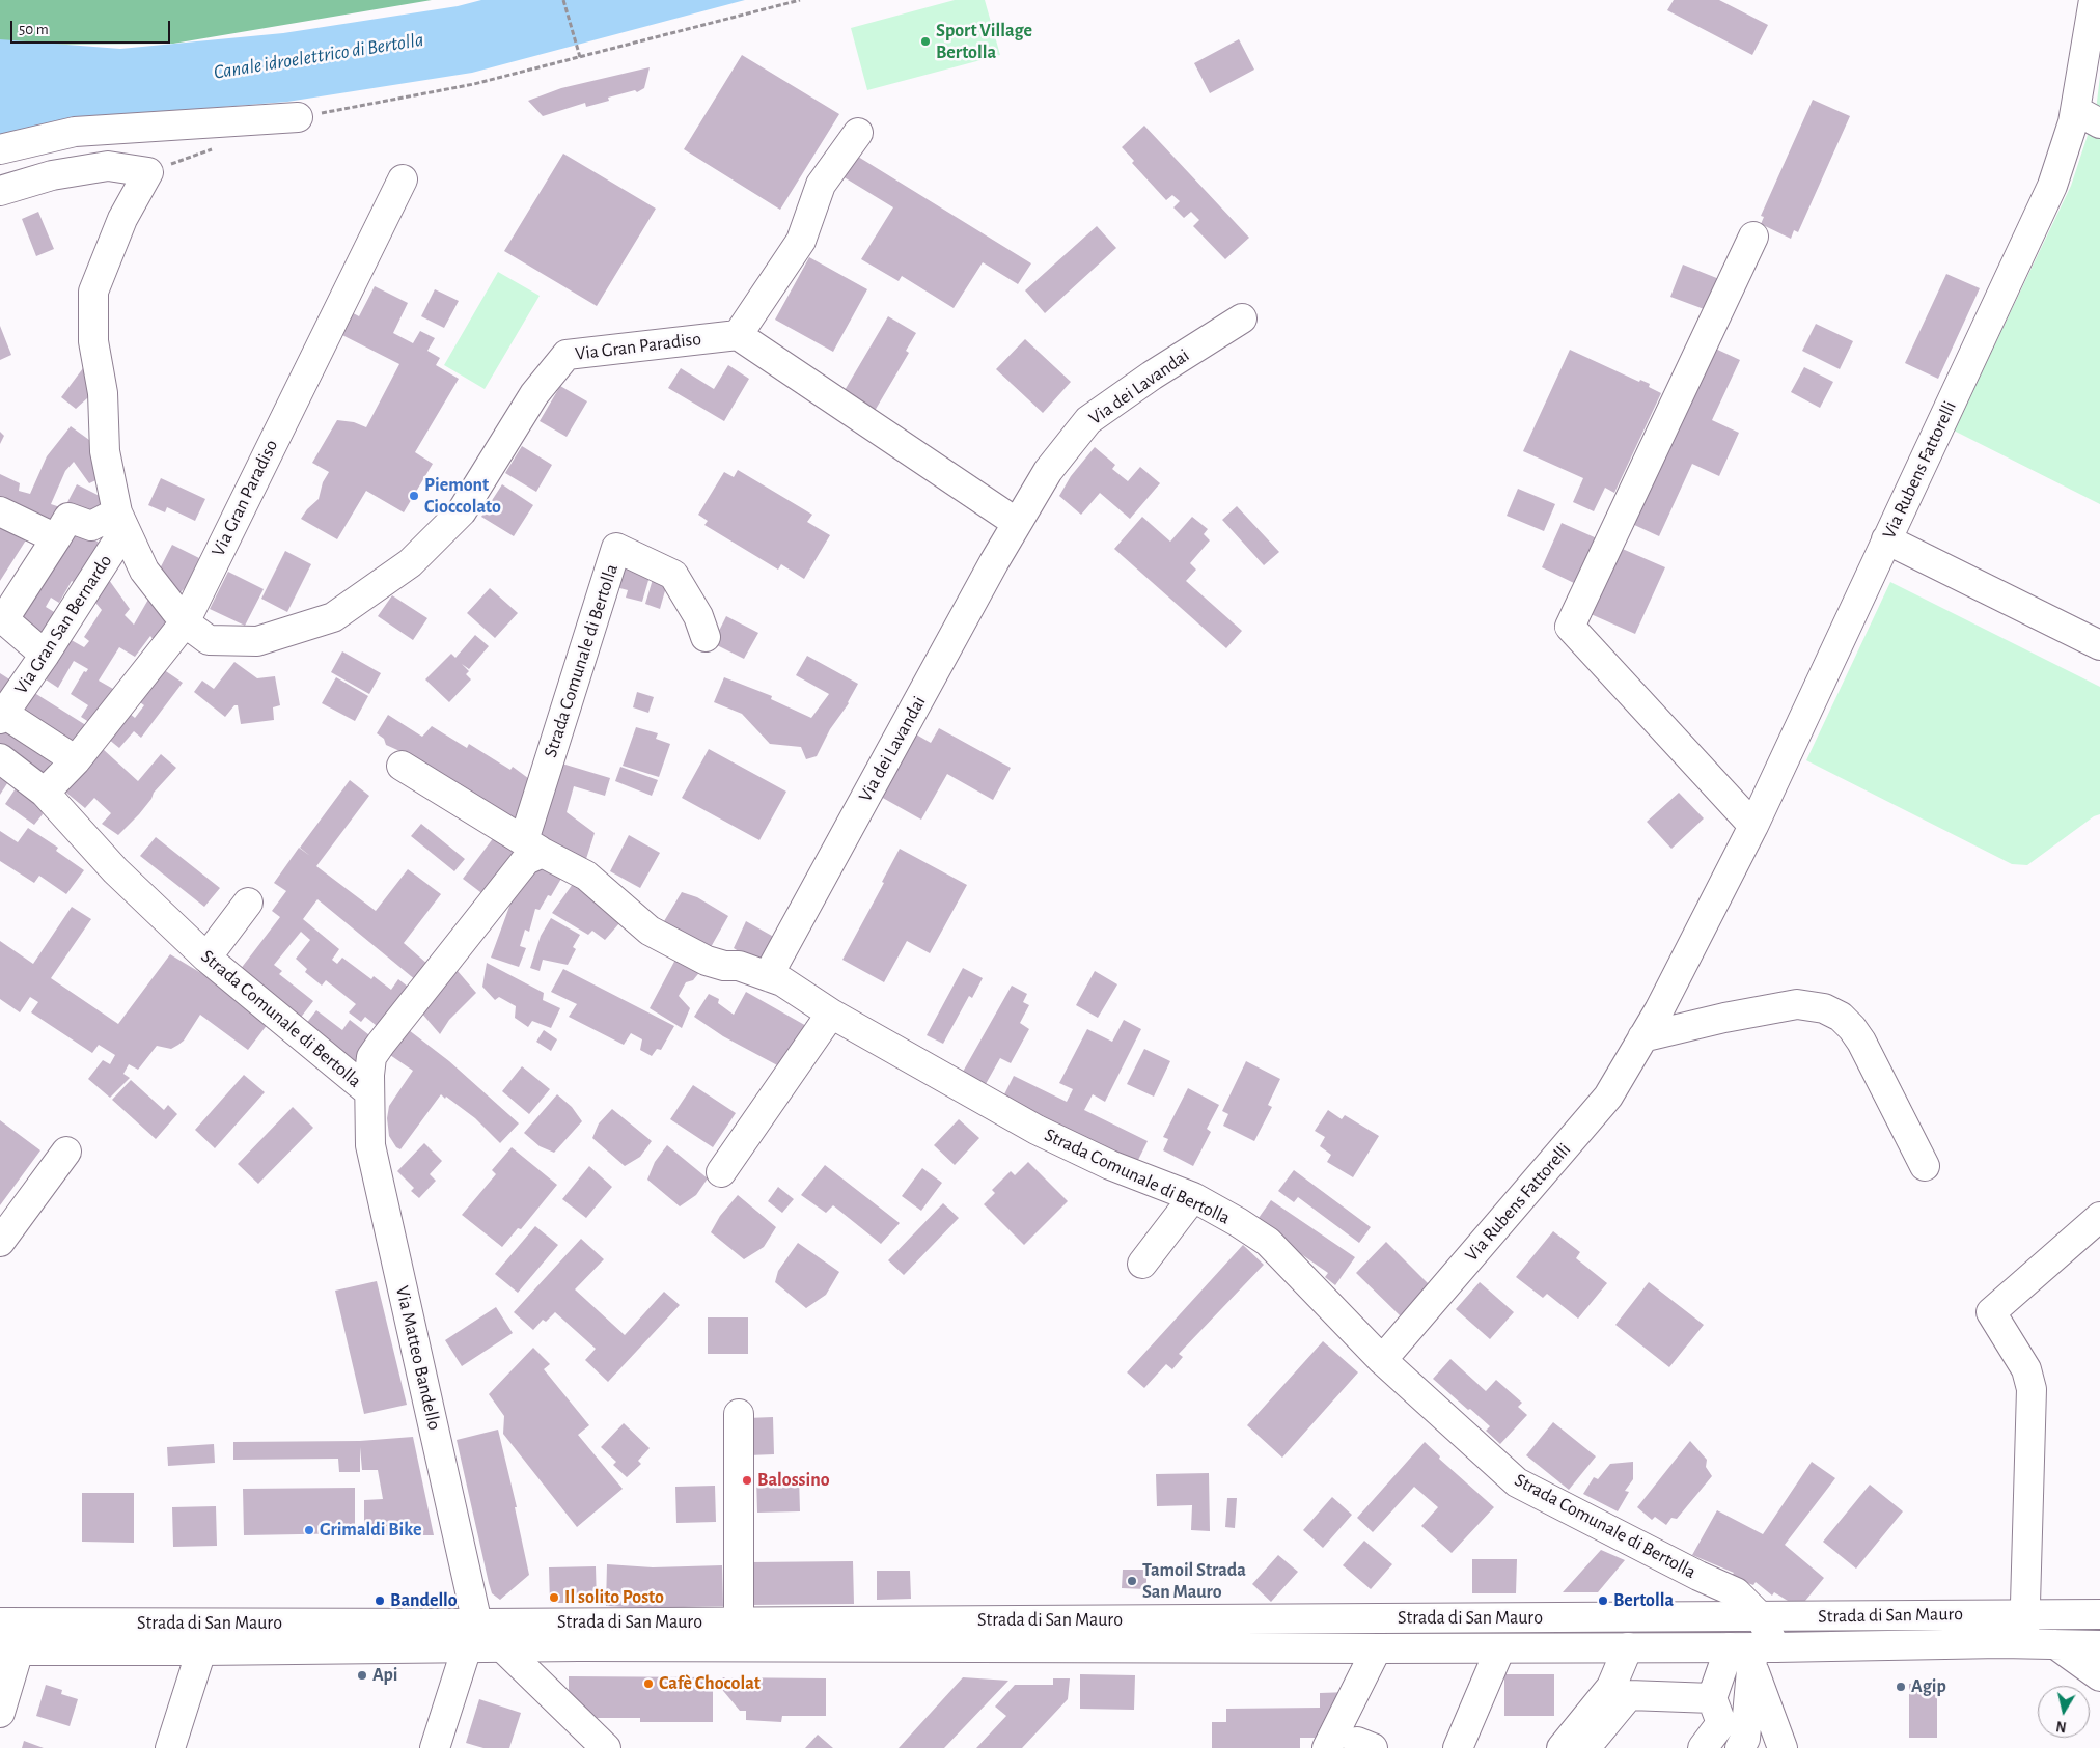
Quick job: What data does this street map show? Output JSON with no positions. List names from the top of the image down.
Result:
{
  "streets": {
    "street": [
      "Via Gran Paradiso",
      "Via dei Lavandai",
      "Via Rubens Fattorelli",
      "Via Gran San Bernardo",
      "Strada Comunale di Bertolla",
      "Via Matteo Bandello",
      "Strada di San Mauro"
    ]
  },
  "crossings": [
    ["Via Gran Paradiso", "Via Gran San Bernardo"],
    ["Via Gran Paradiso", "Strada Comunale di Bertolla"],
    ["Via dei Lavandai", "Strada Comunale di Bertolla"],
    ["Via Rubens Fattorelli", "Strada Comunale di Bertolla"],
    ["Strada Comunale di Bertolla", "Via Matteo Bandello"],
    ["Strada Comunale di Bertolla", "Strada di San Mauro"],
    ["Via Matteo Bandello", "Strada di San Mauro"]
  ],
  "water": ["Canale idroelettrico di Bertolla"],
  "places": [
    "Sport Village Bertolla",
    "Piemont Cioccolato",
    "Balossino",
    "Grimaldi Bike",
    "Tamoil Strada San Mauro",
    "Il solito Posto",
    "Bandello",
    "Bertolla",
    "Api",
    "Cafè Chocolat",
    "Agip"
  ],
  "scale_bar": "50 m",
  "north": "bottom"
}
